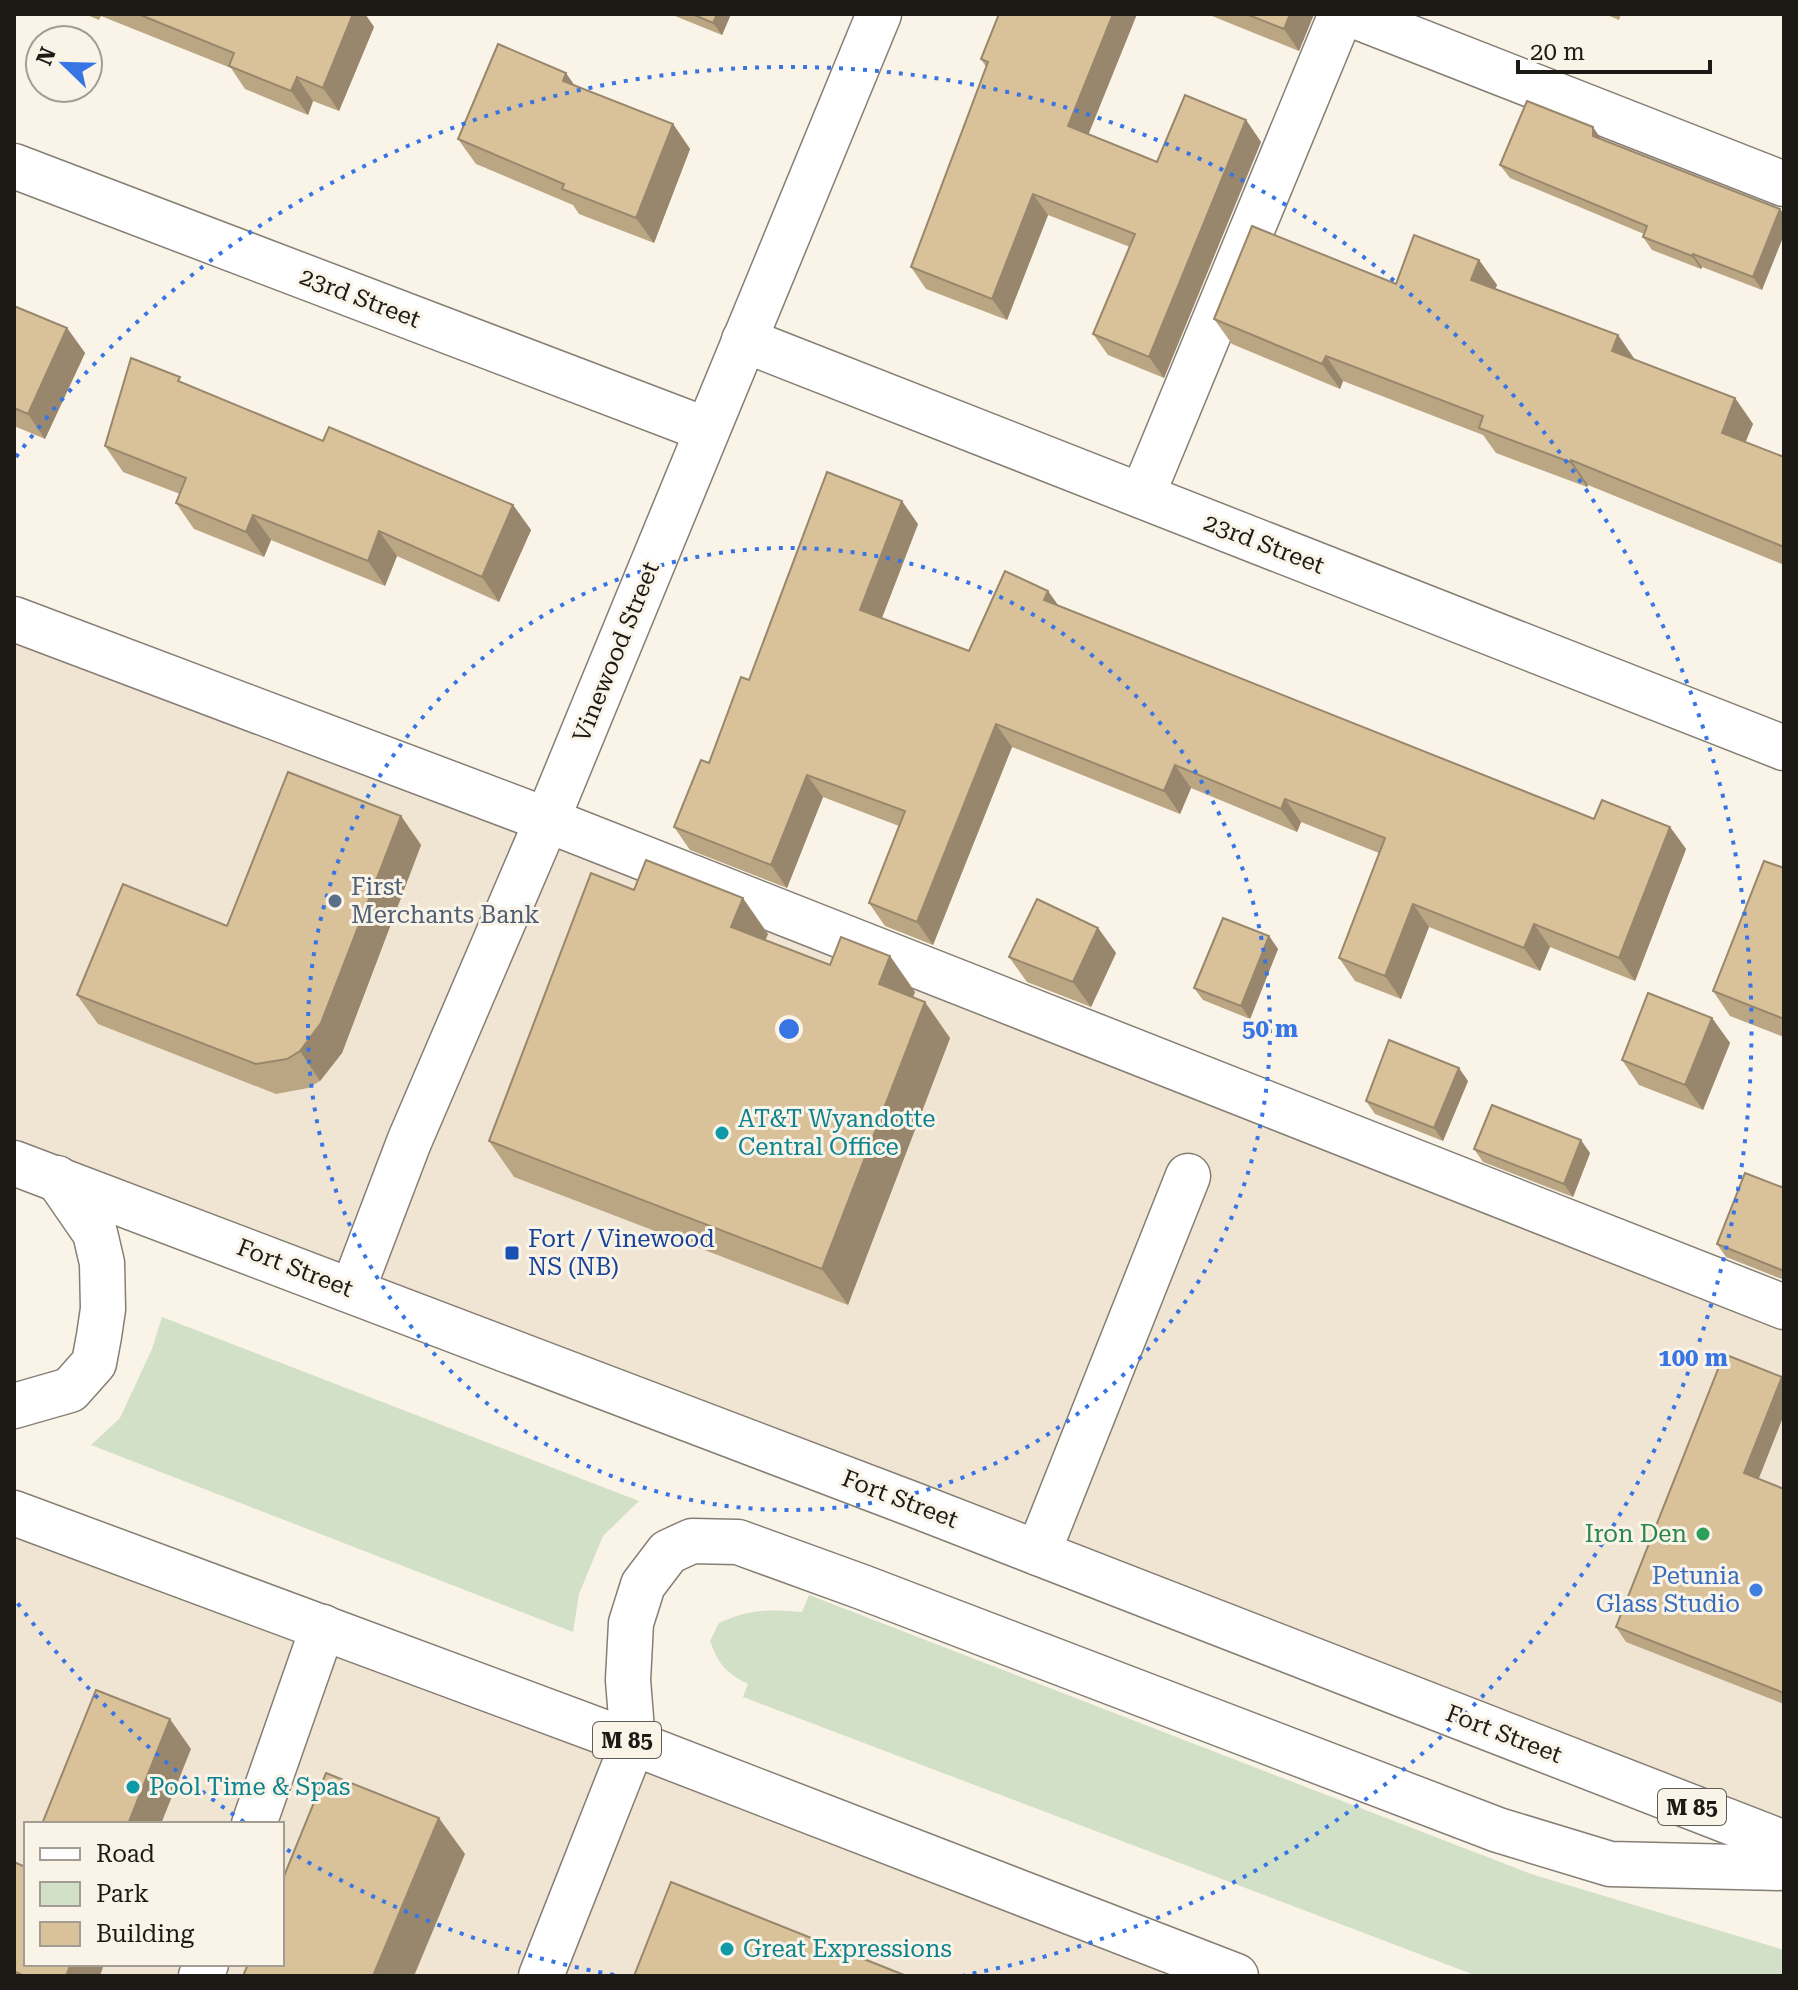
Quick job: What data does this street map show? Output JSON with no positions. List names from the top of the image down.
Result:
{
  "streets": {
    "main road": [
      "23rd Street",
      "Vinewood Street",
      "Fort Street",
      "M 85"
    ]
  },
  "crossings": [
    ["23rd Street", "Vinewood Street"],
    ["Vinewood Street", "Fort Street"]
  ],
  "places": {
    "other": [
      "First Merchants Bank",
      "AT&T Wyandotte Central Office",
      "Iron Den",
      "Petunia Glass Studio",
      "Pool Time & Spas",
      "Great Expressions"
    ],
    "transit": ["Fort / Vinewood NS (NB)"]
  },
  "legend": ["Road", "Park", "Building"],
  "scale_bar": "20 m",
  "north": "top left",
  "rings": ["50 m", "100 m"]
}
